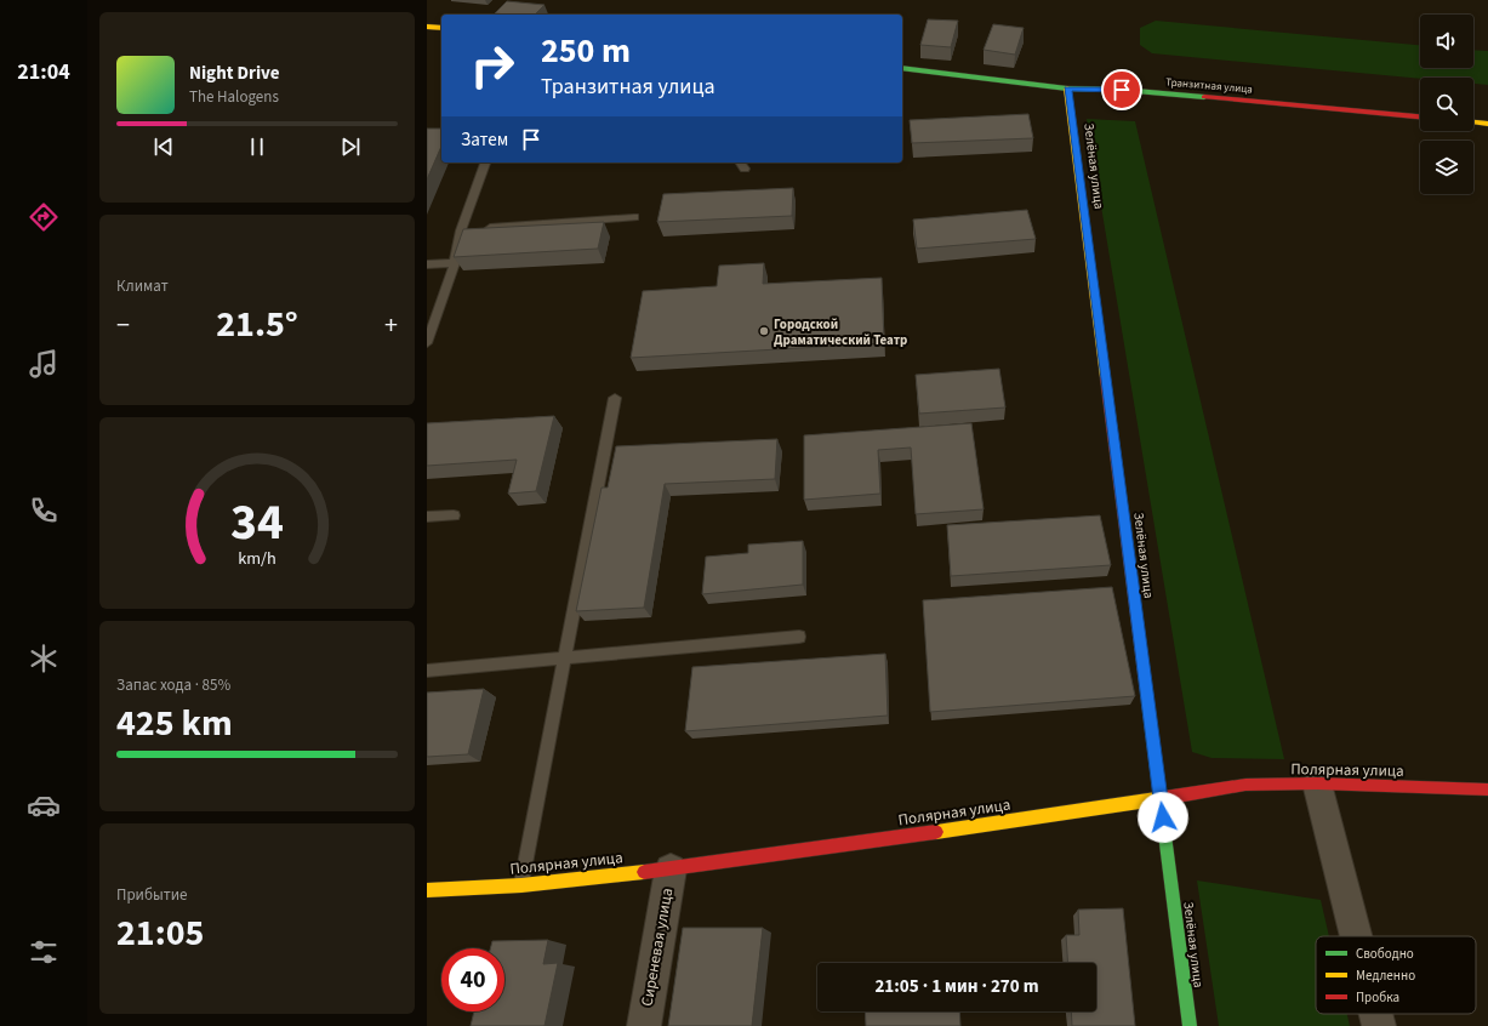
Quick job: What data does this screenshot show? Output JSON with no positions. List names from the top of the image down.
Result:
{
  "streets": {
    "street": [
      "Транзитная улица",
      "Зелёная улица",
      "Полярная улица",
      "Сиреневая улица"
    ]
  },
  "crossings": [
    ["Транзитная улица", "Зелёная улица"],
    ["Зелёная улица", "Полярная улица"],
    ["Полярная улица", "Сиреневая улица"]
  ],
  "places": ["Городской Драматический Театр"],
  "legend": ["Свободно", "Медленно", "Пробка"],
  "page": {
    "tabs": "21:04",
    "turn": ["250 m", "Транзитная улица"],
    "song": ["Night Drive", "The Halogens"],
    "then": "Затем",
    "tile": [
      "Климат",
      ["Запас хода · 85%", "425 km"],
      ["Прибытие", "21:05"]
    ],
    "heat": ["−", "21.5°", "+"],
    "limit": "40",
    "trip": "21:05 · 1 мин · 270 m",
    "gauge": ["34", "km/h"]
  }
}
